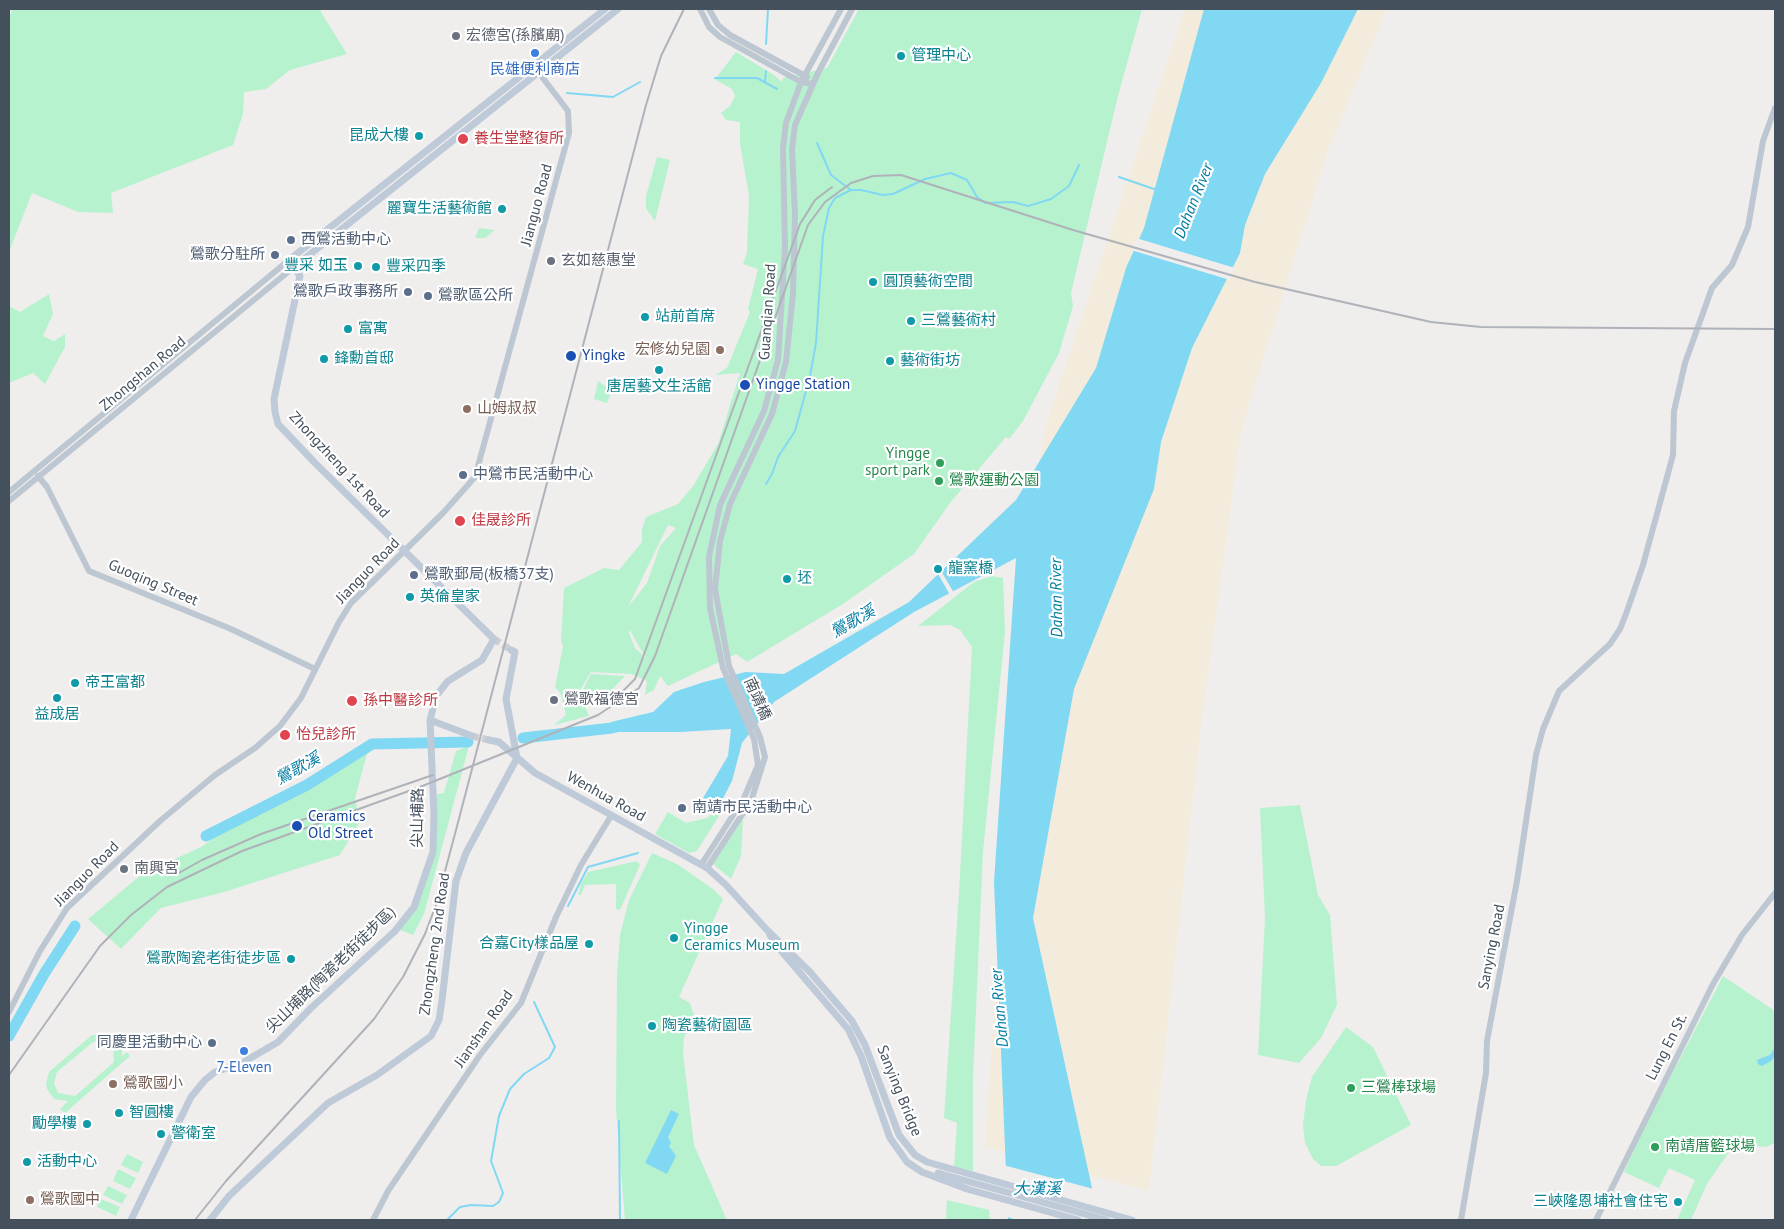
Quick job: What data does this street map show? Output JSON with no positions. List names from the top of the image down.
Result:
{
  "streets": {
    "main road": [
      "Zhongzheng 1st Road",
      "Wenhua Road",
      "尖山埔路",
      "Zhongzheng 2nd Road",
      "尖山埔路(陶瓷老街徒步區)",
      "Sanying Bridge"
    ],
    "street": [
      "Jianguo Road",
      "Guanqian Road",
      "Zhongshan Road",
      "Guoqing Street",
      "南靖橋",
      "Sanying Road",
      "Jianshan Road",
      "Lung En St."
    ]
  },
  "crossings": [
    ["Jianguo Road", "Zhongzheng 1st Road"],
    ["Jianguo Road", "Guoqing Street"],
    ["Guanqian Road", "南靖橋"],
    ["Zhongshan Road", "Zhongzheng 1st Road"],
    ["Zhongshan Road", "Guoqing Street"],
    ["Zhongzheng 1st Road", "尖山埔路"],
    ["南靖橋", "Wenhua Road"],
    ["Wenhua Road", "Zhongzheng 2nd Road"],
    ["Wenhua Road", "Jianshan Road"],
    ["Wenhua Road", "Sanying Bridge"],
    ["尖山埔路", "尖山埔路(陶瓷老街徒步區)"]
  ],
  "water": ["Dahan River", "鶯歌溪", "大漢溪"],
  "places": [
    "宏德宮(孫臏廟)",
    "民雄便利商店",
    "管理中心",
    "昆成大樓",
    "養生堂整復所",
    "麗寶生活藝術館",
    "西鶯活動中心",
    "鶯歌分駐所",
    "玄如慈惠堂",
    "豐采 如玉",
    "豐采四季",
    "圓頂藝術空間",
    "鶯歌戶政事務所",
    "鶯歌區公所",
    "站前首席",
    "三鶯藝術村",
    "富寓",
    "宏修幼兒園",
    "Yingke",
    "鋒勳首邸",
    "藝術街坊",
    "唐居藝文生活館",
    "Yingge Station",
    "山姆叔叔",
    "Yingge sport park",
    "中鶯市民活動中心",
    "鶯歌運動公園",
    "佳晟診所",
    "龍窯橋",
    "鶯歌郵局(板橋37支)",
    "坯",
    "英倫皇家",
    "帝王富都",
    "益成居",
    "鶯歌福德宮",
    "孫中醫診所",
    "怡兒診所",
    "南靖市民活動中心",
    "Ceramics Old Street",
    "南興宮",
    "Yingge Ceramics Museum",
    "合嘉City樣品屋",
    "鶯歌陶瓷老街徒步區",
    "陶瓷藝術園區",
    "同慶里活動中心",
    "7-Eleven",
    "鶯歌國小",
    "三鶯棒球場",
    "智圓樓",
    "勵學樓",
    "警衛室",
    "南靖厝籃球場",
    "活動中心",
    "鶯歌國中",
    "三峽隆恩埔社會住宅"
  ]
}
